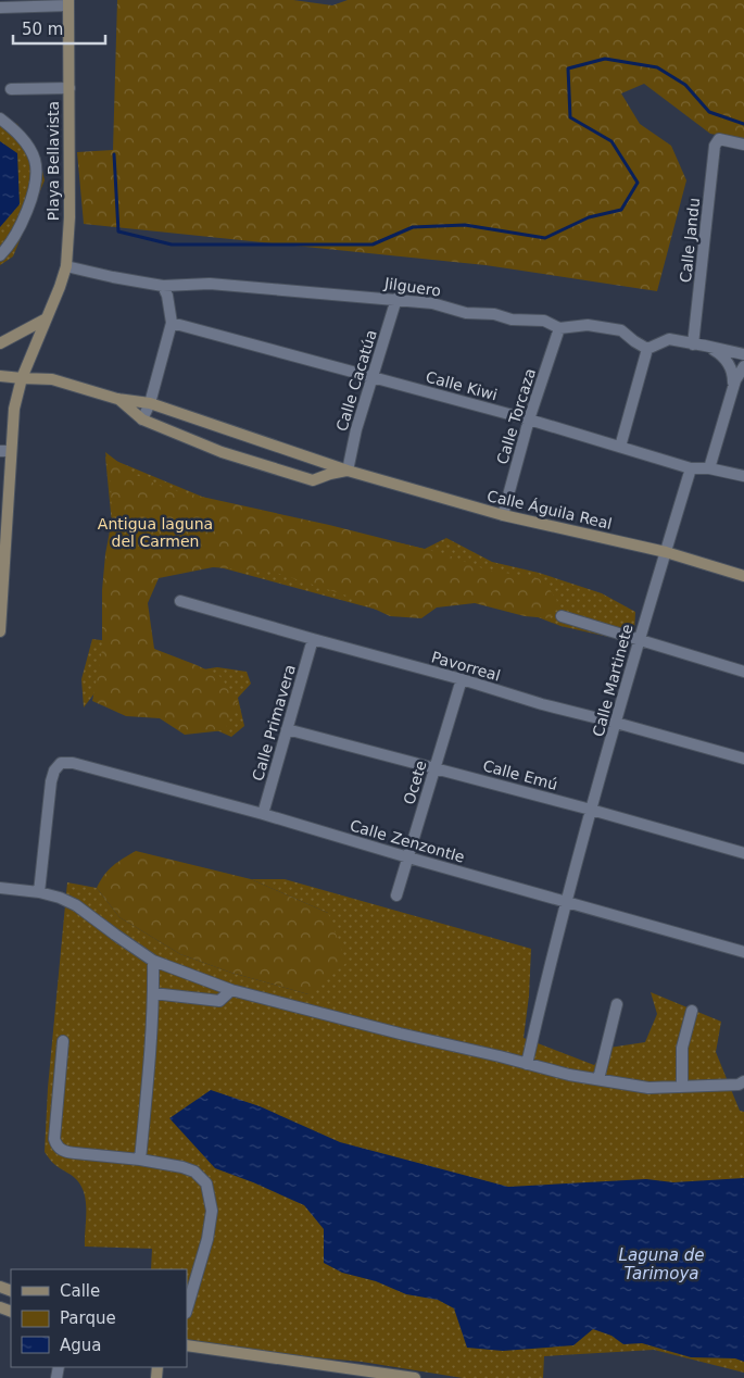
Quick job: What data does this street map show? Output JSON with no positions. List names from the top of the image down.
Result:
{
  "streets": {
    "street": [
      "Playa Bellavista",
      "Calle Jandu",
      "Jilguero",
      "Calle Cacatúa",
      "Calle Kiwi",
      "Calle Torcaza",
      "Calle Águila Real",
      "Pavorreal",
      "Calle Martinete",
      "Calle Primavera",
      "Calle Emú",
      "Ocete",
      "Calle Zenzontle"
    ]
  },
  "crossings": [
    ["Playa Bellavista", "Jilguero"],
    ["Playa Bellavista", "Calle Águila Real"],
    ["Jilguero", "Calle Cacatúa"],
    ["Jilguero", "Calle Torcaza"],
    ["Calle Cacatúa", "Calle Kiwi"],
    ["Calle Cacatúa", "Calle Águila Real"],
    ["Calle Kiwi", "Calle Torcaza"],
    ["Calle Kiwi", "Calle Martinete"],
    ["Calle Torcaza", "Calle Águila Real"],
    ["Calle Águila Real", "Calle Martinete"],
    ["Pavorreal", "Calle Martinete"],
    ["Pavorreal", "Calle Primavera"],
    ["Pavorreal", "Ocete"],
    ["Calle Martinete", "Calle Emú"],
    ["Calle Martinete", "Calle Zenzontle"],
    ["Calle Primavera", "Calle Emú"],
    ["Calle Primavera", "Calle Zenzontle"],
    ["Calle Emú", "Ocete"],
    ["Ocete", "Calle Zenzontle"]
  ],
  "water": ["Laguna de Tarimoya"],
  "parks": ["Antigua laguna del Carmen"],
  "legend": ["Calle", "Parque", "Agua"],
  "scale_bar": "50 m"
}
